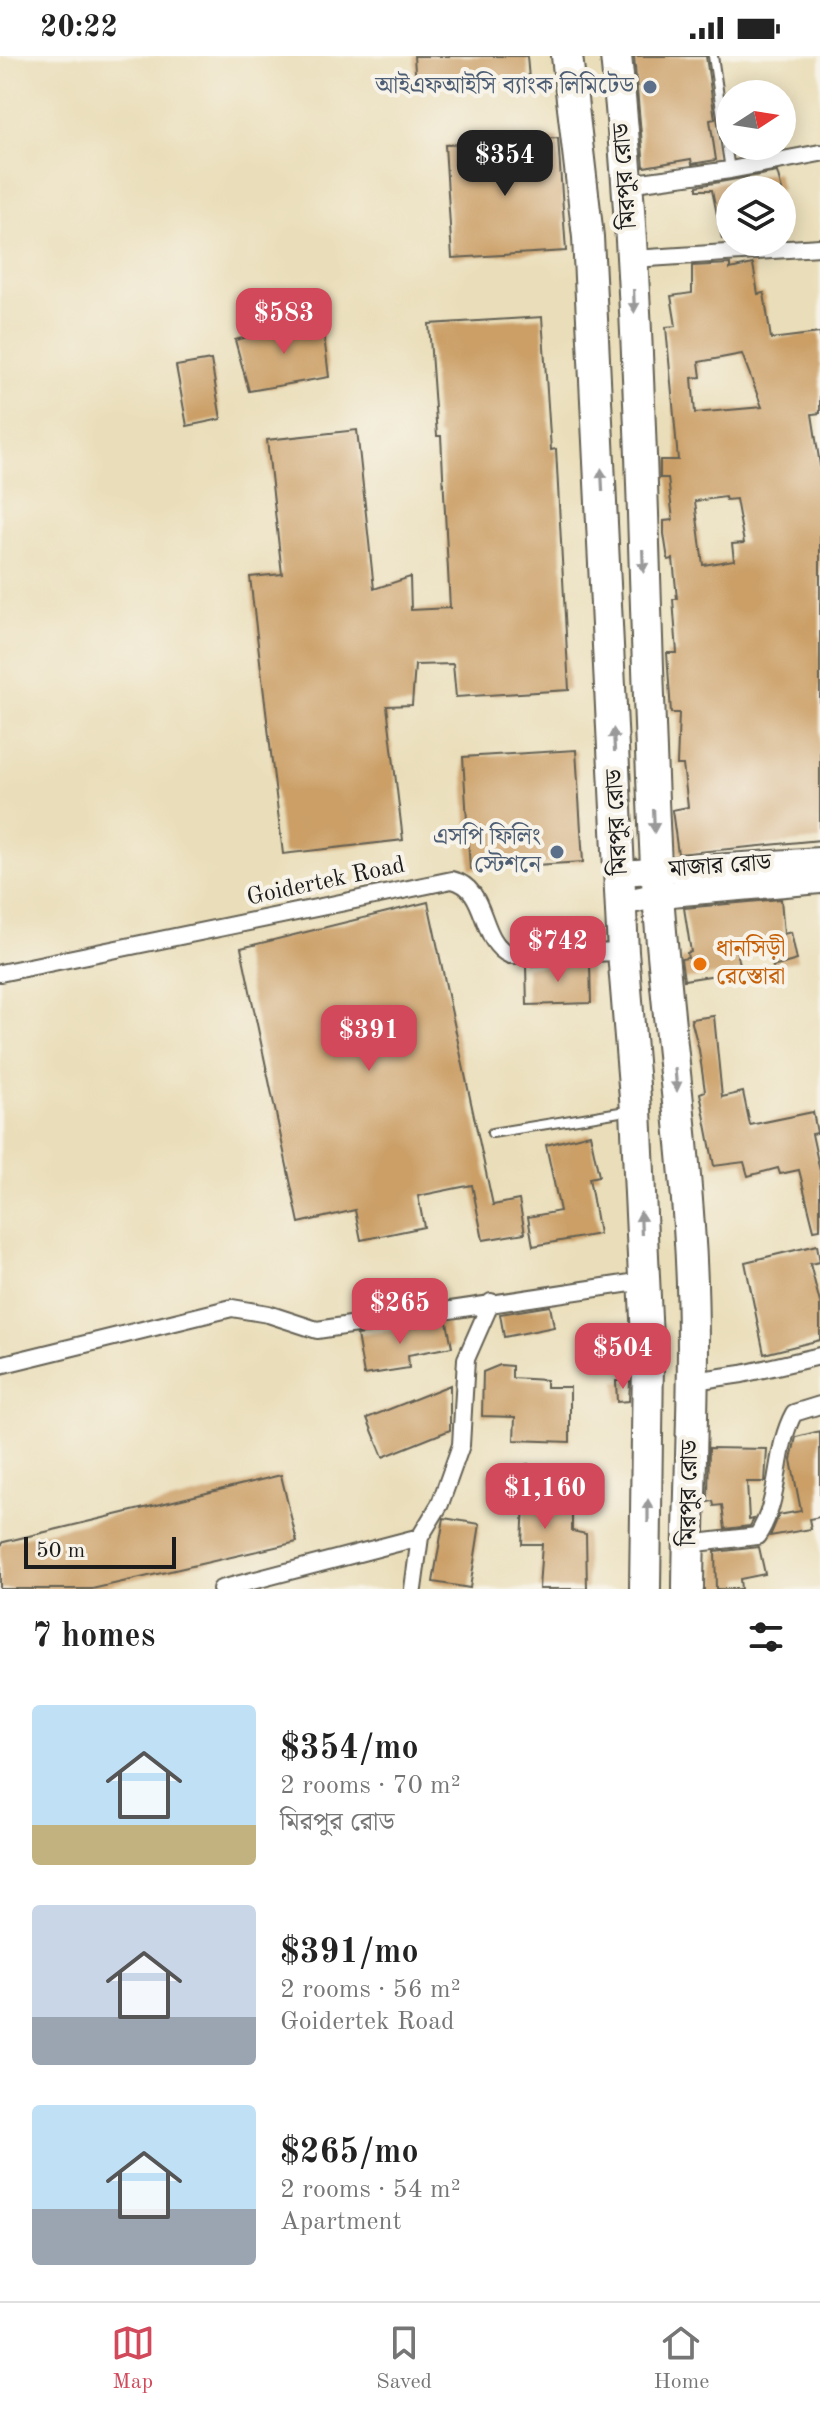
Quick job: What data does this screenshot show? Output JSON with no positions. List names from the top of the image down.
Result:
{
  "streets": {
    "highway": ["মিরপুর রোড"],
    "main road": ["মাজার রোড"],
    "street": ["Goidertek Road"]
  },
  "crossings": [
    ["মিরপুর রোড", "মাজার রোড"],
    ["মিরপুর রোড", "Goidertek Road"]
  ],
  "places": ["আইএফআইসি ব্যাংক লিমিটেড", "এসপি ফিলিং স্টেশনে", "ধানসিড়ী রেস্তোরা"],
  "scale_bar": "50 m",
  "north": "right",
  "page": {
    "status": "20:22",
    "price": [
      "$354",
      "$583",
      "$742",
      "$391",
      "$265",
      "$504",
      "$1,160"
    ],
    "scale": "50 m",
    "heading": "7 homes",
    "list": [
      {
        "name": "$354/mo",
        "note": "2 rooms · 70 m² · মিরপুর রোড"
      },
      {
        "name": "$391/mo",
        "note": "2 rooms · 56 m² · Goidertek Road"
      },
      {
        "name": "$265/mo",
        "note": "2 rooms · 54 m² · Apartment"
      }
    ],
    "tabs": ["Map", "Saved", "Home"]
  }
}
